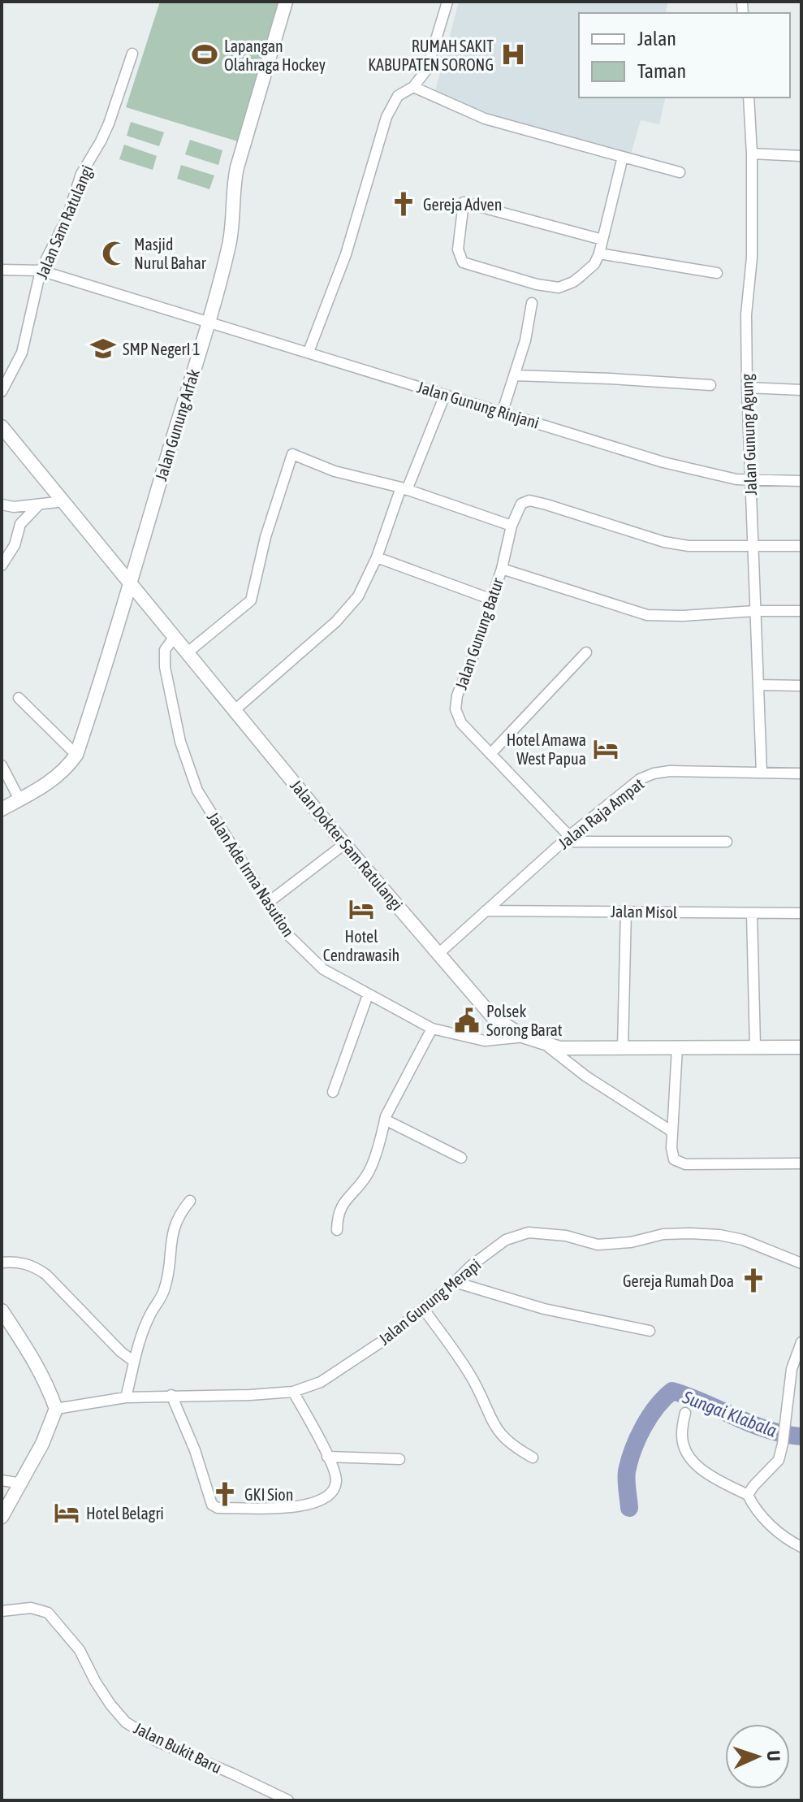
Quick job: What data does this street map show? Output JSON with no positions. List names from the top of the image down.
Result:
{
  "streets": {
    "street": [
      "Jalan Sam Ratulangi",
      "Jalan Gunung Rinjani",
      "Jalan Gunung Arfak",
      "Jalan Gunung Agung",
      "Jalan Gunung Batur",
      "Jalan Raja Ampat",
      "Jalan Dokter Sam Ratulangi",
      "Jalan Ade Irma Nasution",
      "Jalan Misol",
      "Jalan Gunung Merapi",
      "Jalan Bukit Baru"
    ]
  },
  "crossings": [
    ["Jalan Sam Ratulangi", "Jalan Gunung Rinjani"],
    ["Jalan Gunung Rinjani", "Jalan Gunung Arfak"],
    ["Jalan Gunung Rinjani", "Jalan Gunung Agung"],
    ["Jalan Gunung Arfak", "Jalan Dokter Sam Ratulangi"],
    ["Jalan Gunung Agung", "Jalan Gunung Batur"],
    ["Jalan Gunung Agung", "Jalan Raja Ampat"],
    ["Jalan Gunung Batur", "Jalan Raja Ampat"],
    ["Jalan Raja Ampat", "Jalan Dokter Sam Ratulangi"],
    ["Jalan Raja Ampat", "Jalan Misol"],
    ["Jalan Dokter Sam Ratulangi", "Jalan Ade Irma Nasution"]
  ],
  "water": ["Sungai Klabala"],
  "places": {
    "sports": ["Lapangan Olahraga Hockey"],
    "hospital": ["RUMAH SAKIT KABUPATEN SORONG"],
    "church": ["Gereja Adven", "Gereja Rumah Doa", "GKI Sion"],
    "mosque": ["Masjid Nurul Bahar"],
    "school or university": ["SMP NegerI 1"],
    "hotel": ["Hotel Amawa West Papua", "Hotel Cendrawasih", "Hotel Belagri"],
    "public building": ["Polsek Sorong Barat"]
  },
  "legend": ["Jalan", "Taman"],
  "north": "right"
}
